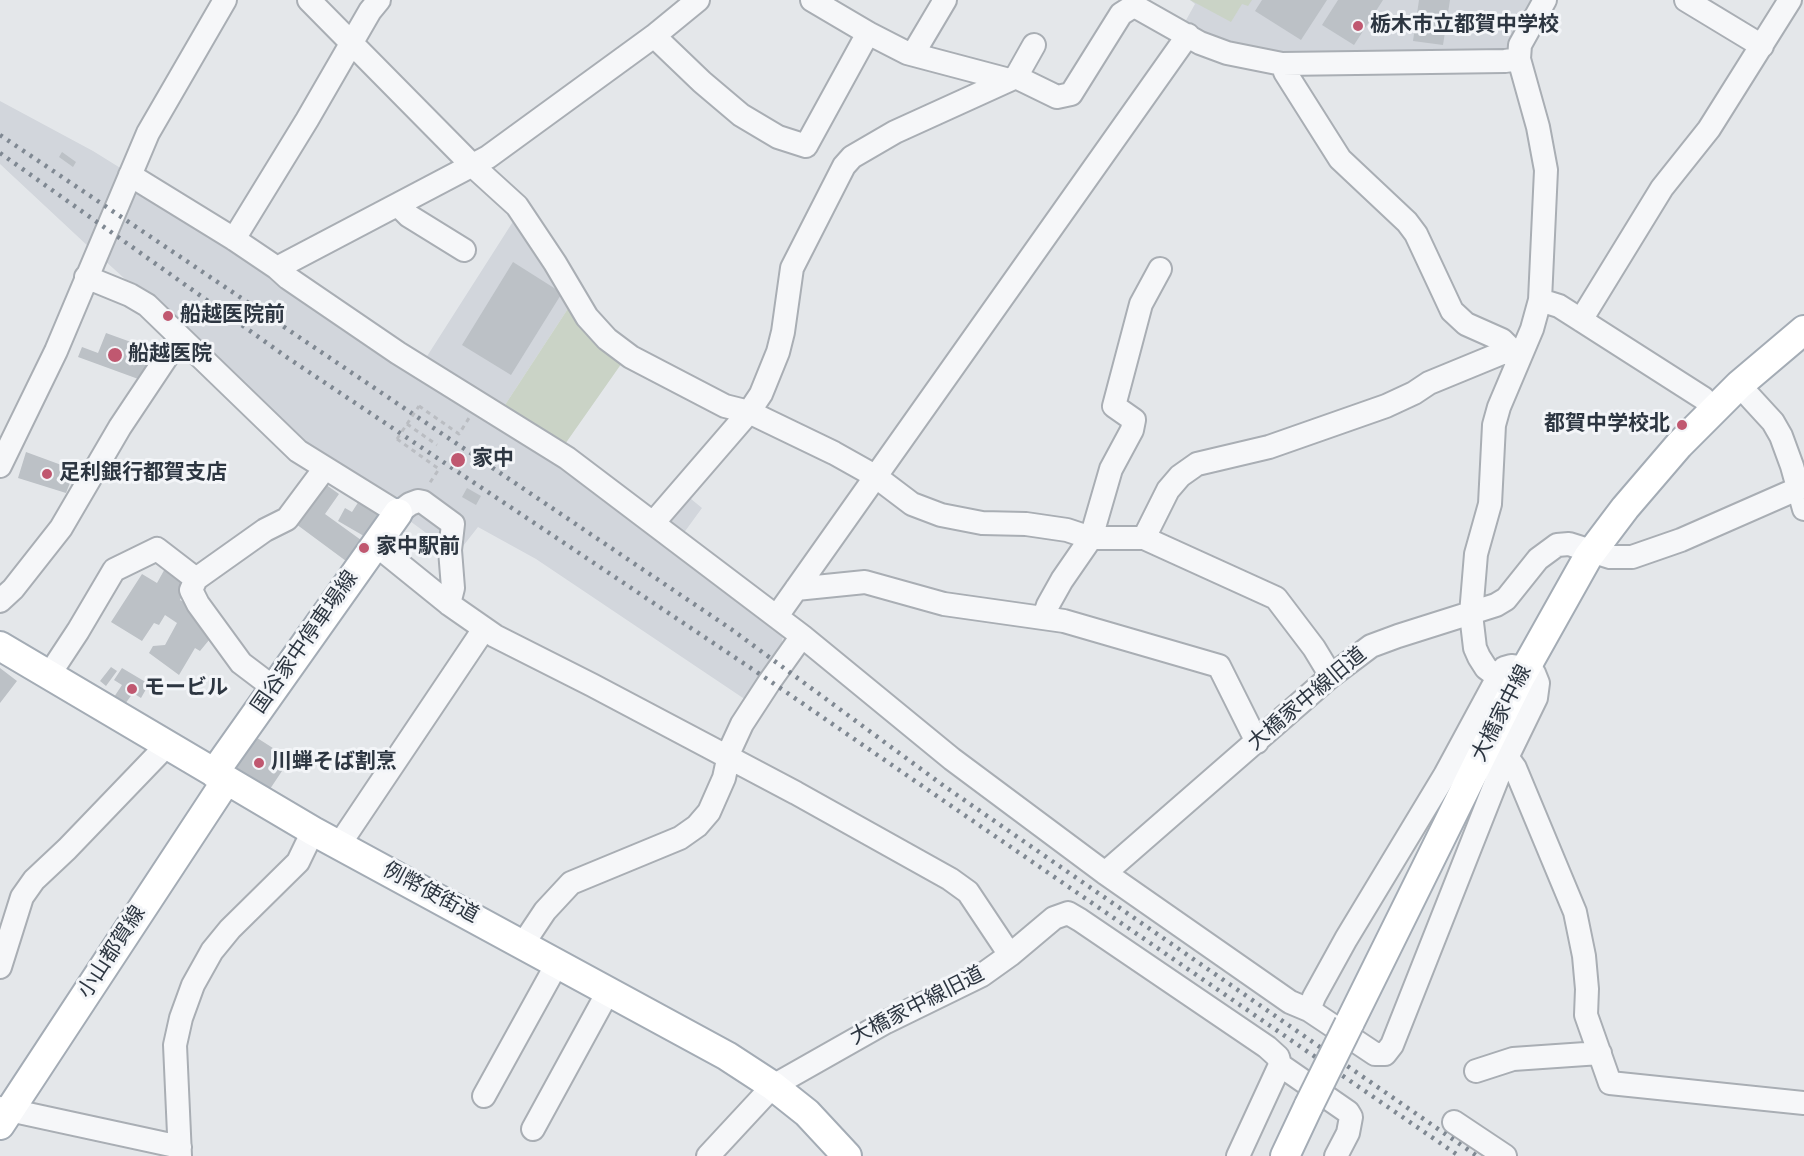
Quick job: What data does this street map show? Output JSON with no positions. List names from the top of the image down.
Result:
{
  "streets": {
    "main road": [
      "国谷家中停車場線",
      "大橋家中線",
      "例幣使街道",
      "小山都賀線"
    ],
    "street": ["大橋家中線旧道"]
  },
  "crossings": [
    ["国谷家中停車場線", "例幣使街道"],
    ["国谷家中停車場線", "小山都賀線"],
    ["大橋家中線旧道", "大橋家中線"],
    ["大橋家中線旧道", "例幣使街道"],
    ["例幣使街道", "小山都賀線"]
  ],
  "places": [
    "栃木市立都賀中学校",
    "船越医院前",
    "船越医院",
    "都賀中学校北",
    "家中",
    "足利銀行都賀支店",
    "家中駅前",
    "モービル",
    "川蝉そば割烹"
  ]
}
